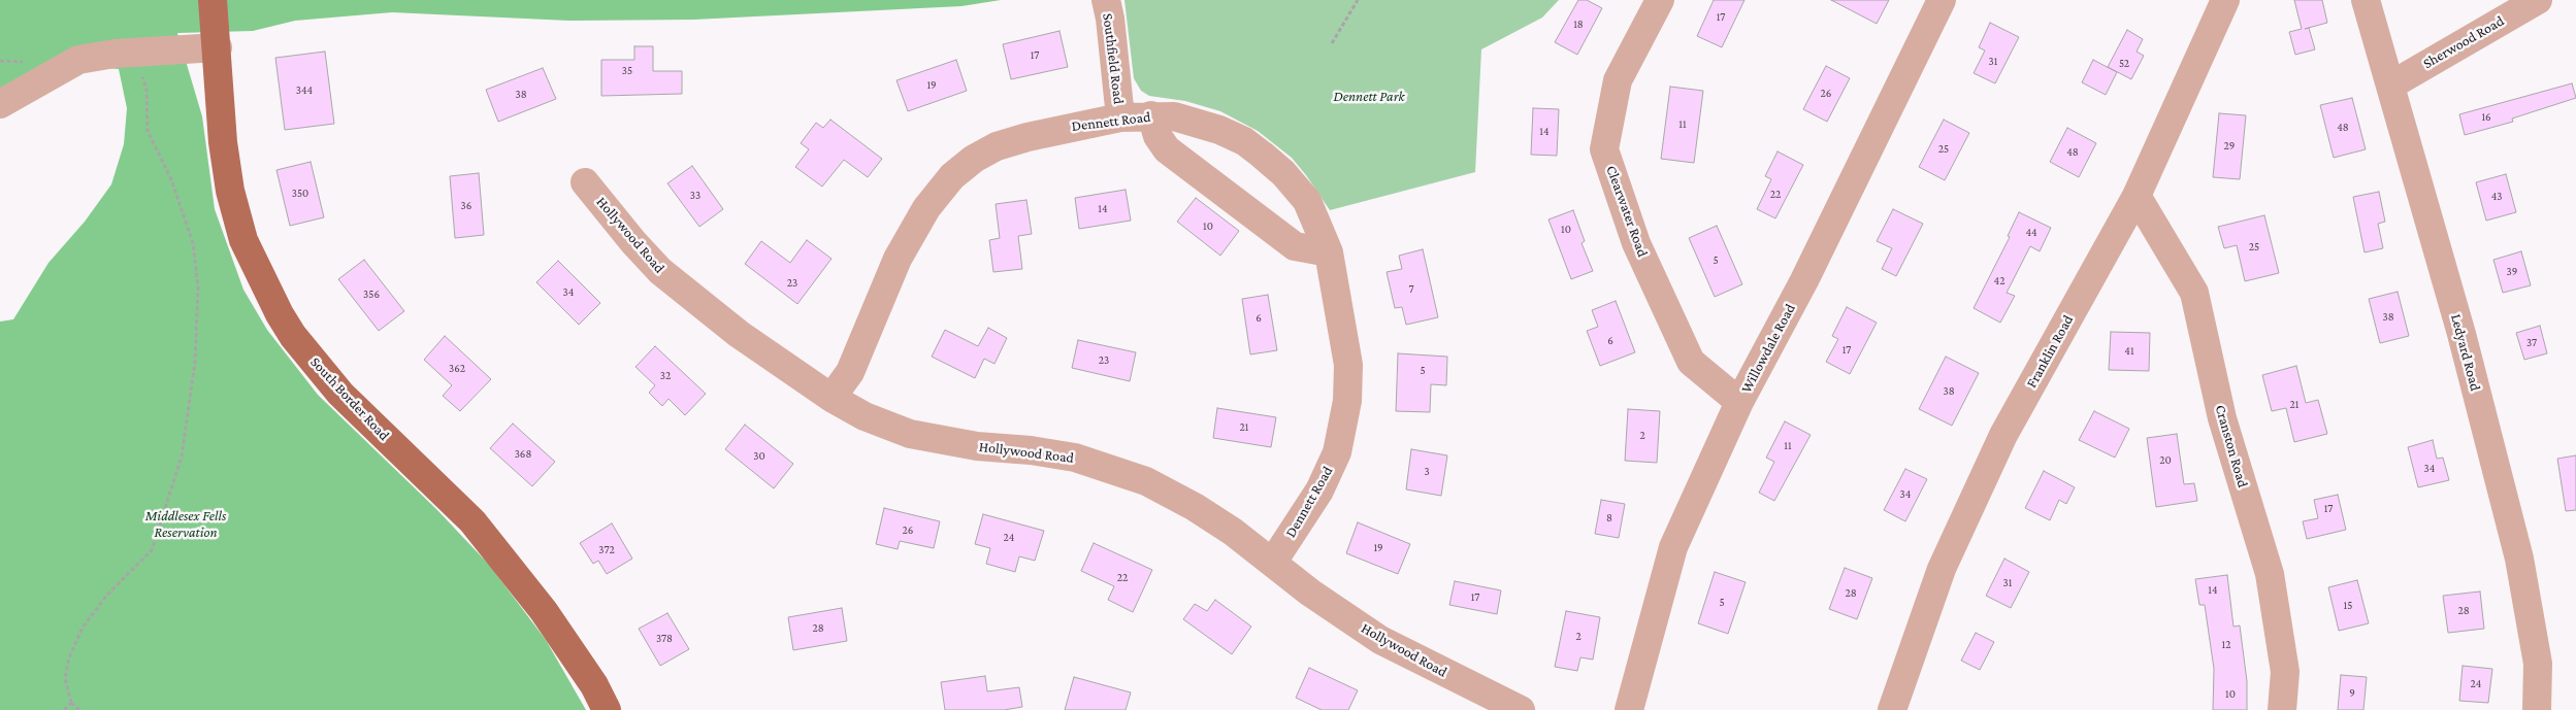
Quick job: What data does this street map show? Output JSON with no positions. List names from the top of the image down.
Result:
{
  "streets": {
    "main road": ["South Border Road"],
    "street": [
      "Sherwood Road",
      "Southfield Road",
      "Dennett Road",
      "Clearwater Road",
      "Hollywood Road",
      "Willowdale Road",
      "Franklin Road",
      "Ledyard Road",
      "Cranston Road"
    ]
  },
  "crossings": [
    ["Sherwood Road", "Ledyard Road"],
    ["Southfield Road", "Dennett Road"],
    ["Dennett Road", "Hollywood Road"],
    ["Clearwater Road", "Willowdale Road"],
    ["Franklin Road", "Cranston Road"]
  ],
  "parks": ["Dennett Park", "Middlesex Fells Reservation"],
  "house_numbers": [
    "17",
    "18",
    "17",
    "31",
    "52",
    "35",
    "19",
    "344",
    "26",
    "38",
    "16",
    "11",
    "48",
    "14",
    "29",
    "25",
    "48",
    "350",
    "22",
    "33",
    "43",
    "36",
    "14",
    "10",
    "10",
    "44",
    "25",
    "5",
    "39",
    "42",
    "23",
    "7",
    "34",
    "356",
    "38",
    "6",
    "6",
    "37",
    "17",
    "41",
    "23",
    "362",
    "5",
    "32",
    "38",
    "21",
    "21",
    "2",
    "11",
    "368",
    "30",
    "20",
    "34",
    "3",
    "34",
    "17",
    "8",
    "26",
    "24",
    "19",
    "372",
    "22",
    "31",
    "14",
    "28",
    "17",
    "5",
    "15",
    "28",
    "28",
    "2",
    "378",
    "12",
    "24",
    "9",
    "10"
  ]
}
